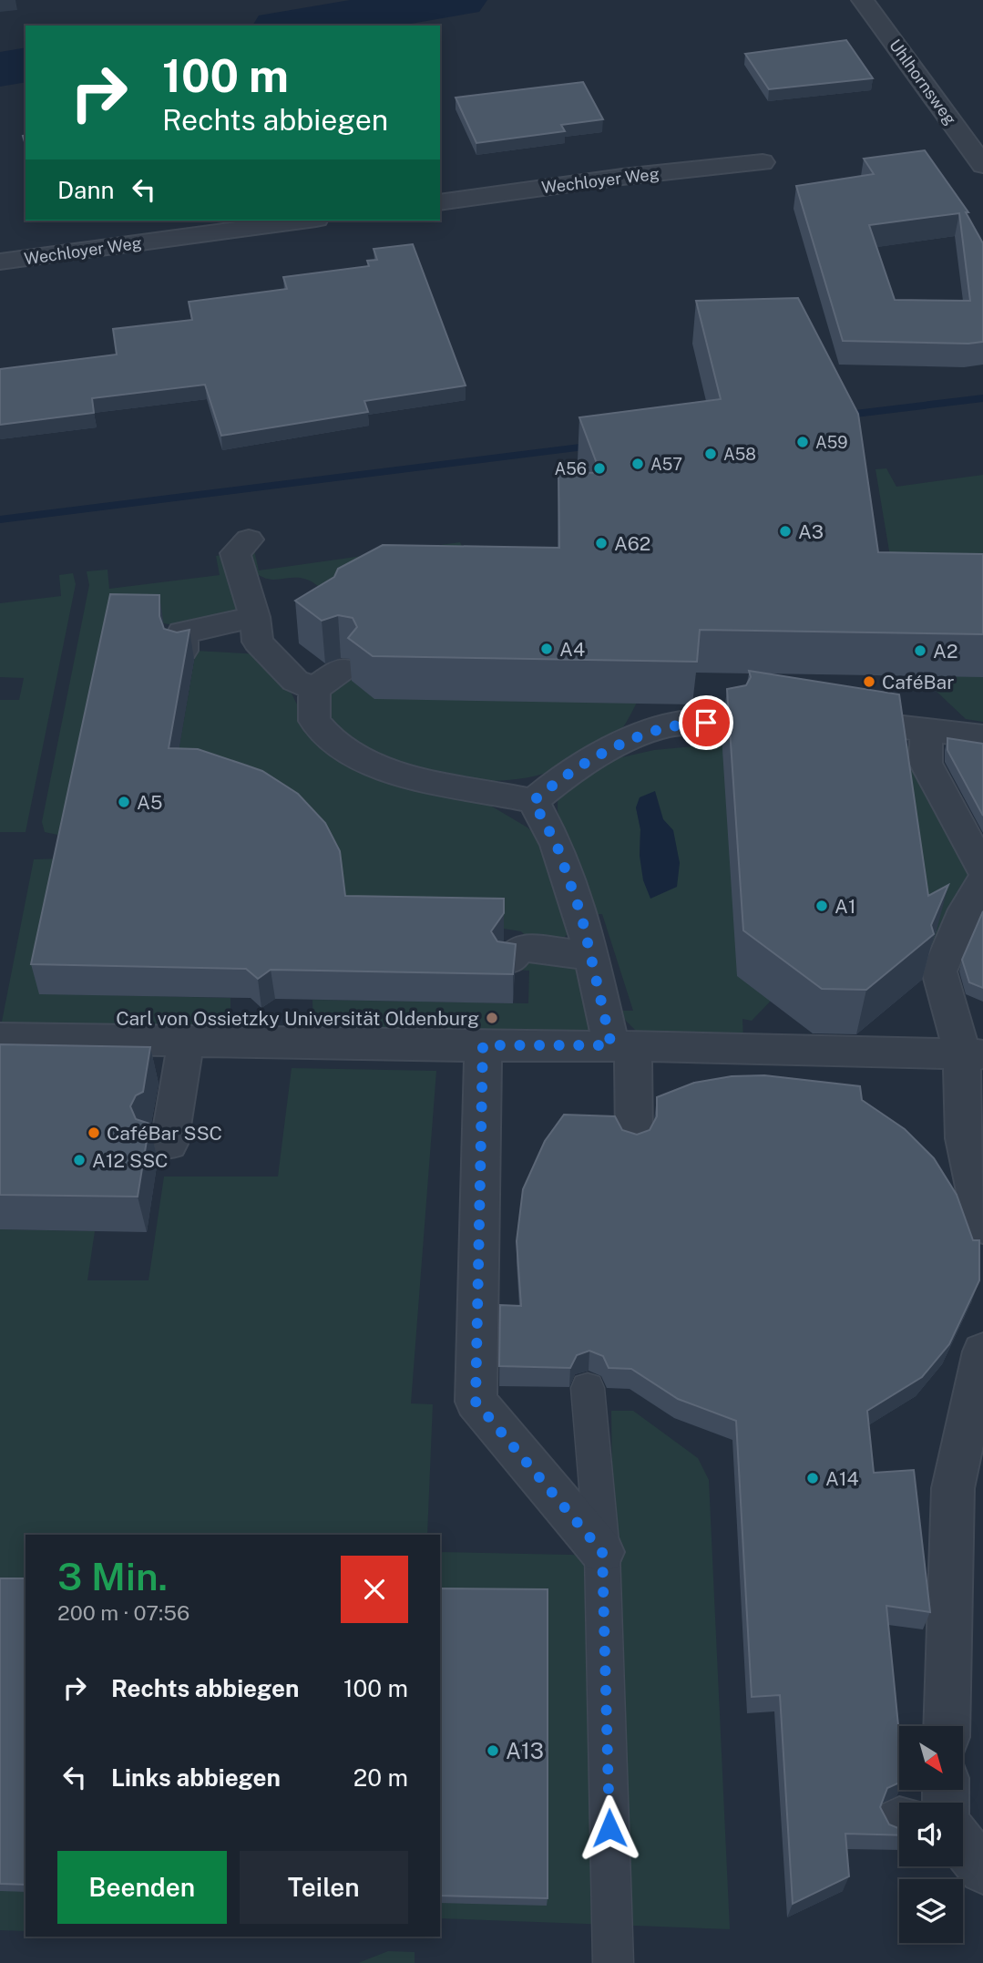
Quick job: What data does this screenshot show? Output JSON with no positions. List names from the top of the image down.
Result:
{
  "streets": {
    "street": ["Uhlhornsweg", "Wechloyer Weg"]
  },
  "places": [
    "A59",
    "A58",
    "A57",
    "A56",
    "A3",
    "A62",
    "A4",
    "A2",
    "CaféBar",
    "A5",
    "A1",
    "Carl von Ossietzky Universität Oldenburg",
    "CaféBar SSC",
    "A12 SSC",
    "A14",
    "A13"
  ],
  "north": "bottom right",
  "page": {
    "turn": ["100 m", "Rechts abbiegen"],
    "then": "Dann",
    "heading": ["3 Min.", "200 m · 07:56"],
    "list": [
      {
        "name": "Rechts abbiegen",
        "value": "100 m"
      },
      {
        "name": "Links abbiegen",
        "value": "20 m"
      }
    ],
    "buttons": ["Beenden", "Teilen"]
  }
}
